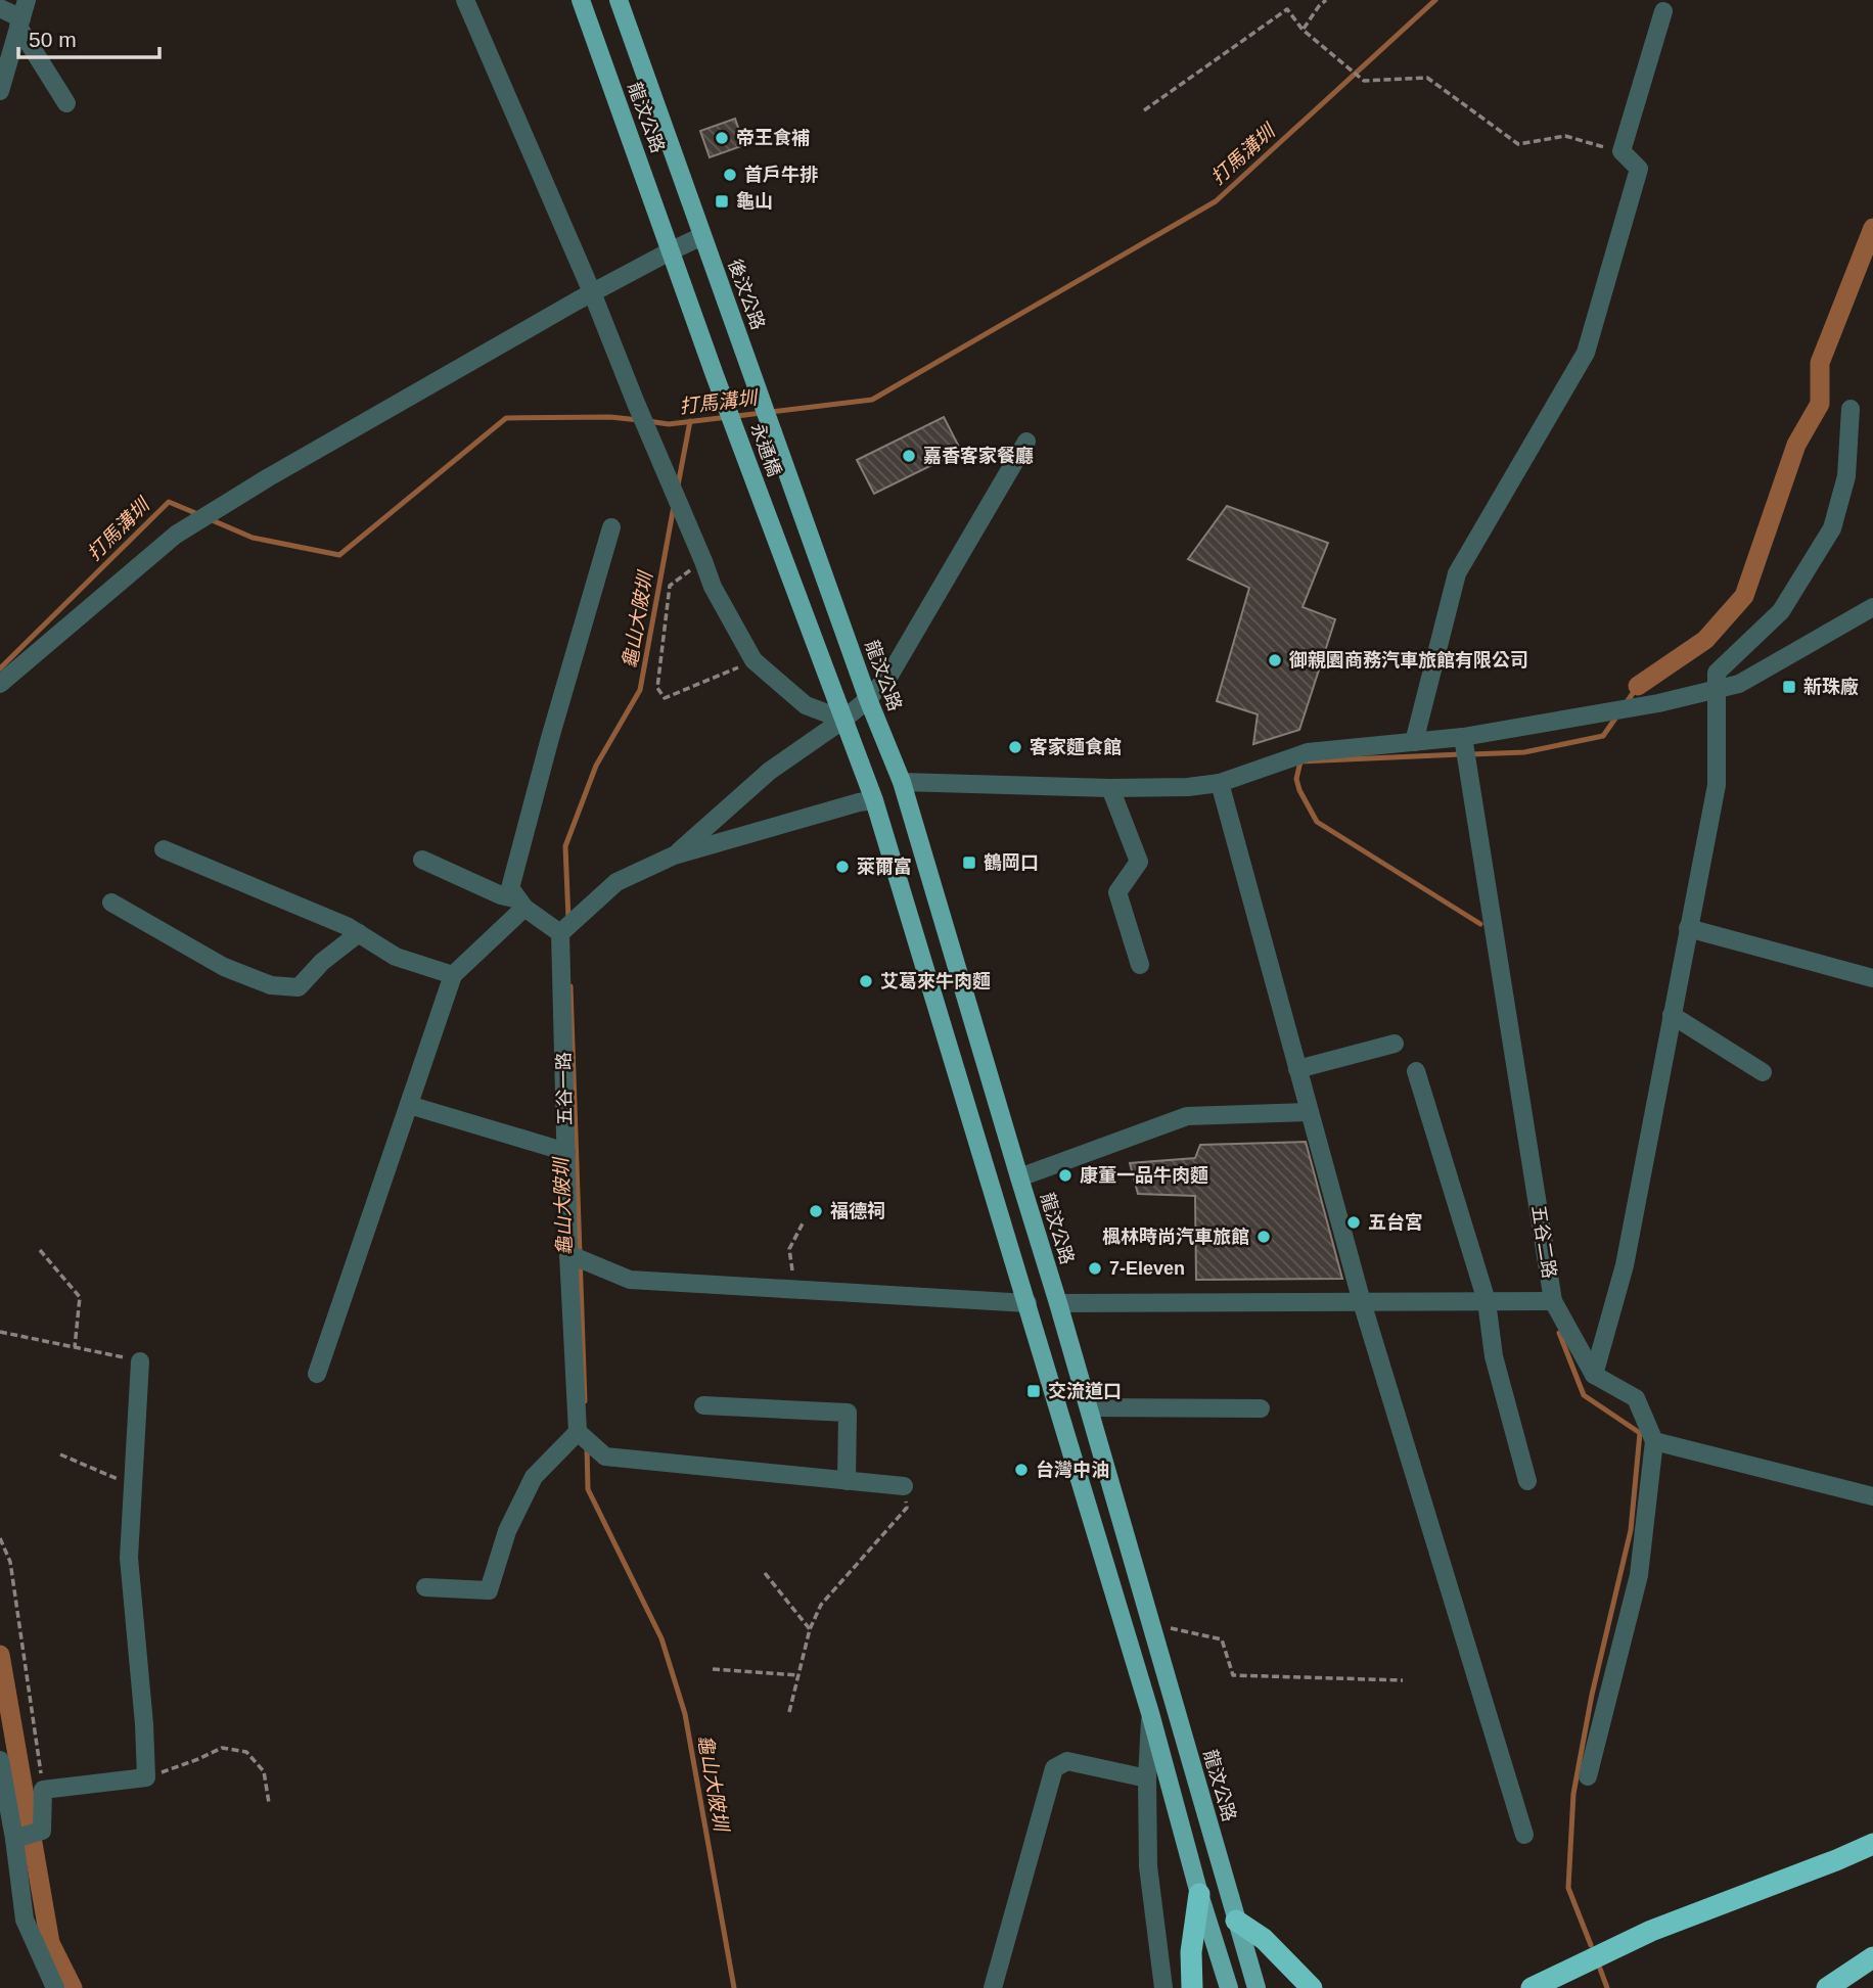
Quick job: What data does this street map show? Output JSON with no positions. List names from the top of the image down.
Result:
{
  "streets": {
    "main road": ["龍汶公路", "後汶公路", "永通橋"],
    "street": ["五谷一路", "五谷二路"]
  },
  "crossings": [
    ["龍汶公路", "後汶公路"],
    ["龍汶公路", "永通橋"],
    ["龍汶公路", "五谷二路"],
    ["後汶公路", "永通橋"]
  ],
  "water": ["打馬溝圳", "龜山大陂圳"],
  "places": {
    "other": [
      "帝王食補",
      "首戶牛排",
      "嘉香客家餐廳",
      "御親園商務汽車旅館有限公司",
      "客家麵食館",
      "萊爾富",
      "艾葛來牛肉麵",
      "康董一品牛肉麵",
      "福德祠",
      "五台宮",
      "楓林時尚汽車旅館",
      "7-Eleven",
      "台灣中油"
    ],
    "transit": [
      "龜山",
      "新珠廠",
      "鶴岡口",
      "交流道口"
    ]
  },
  "scale_bar": "50 m"
}
